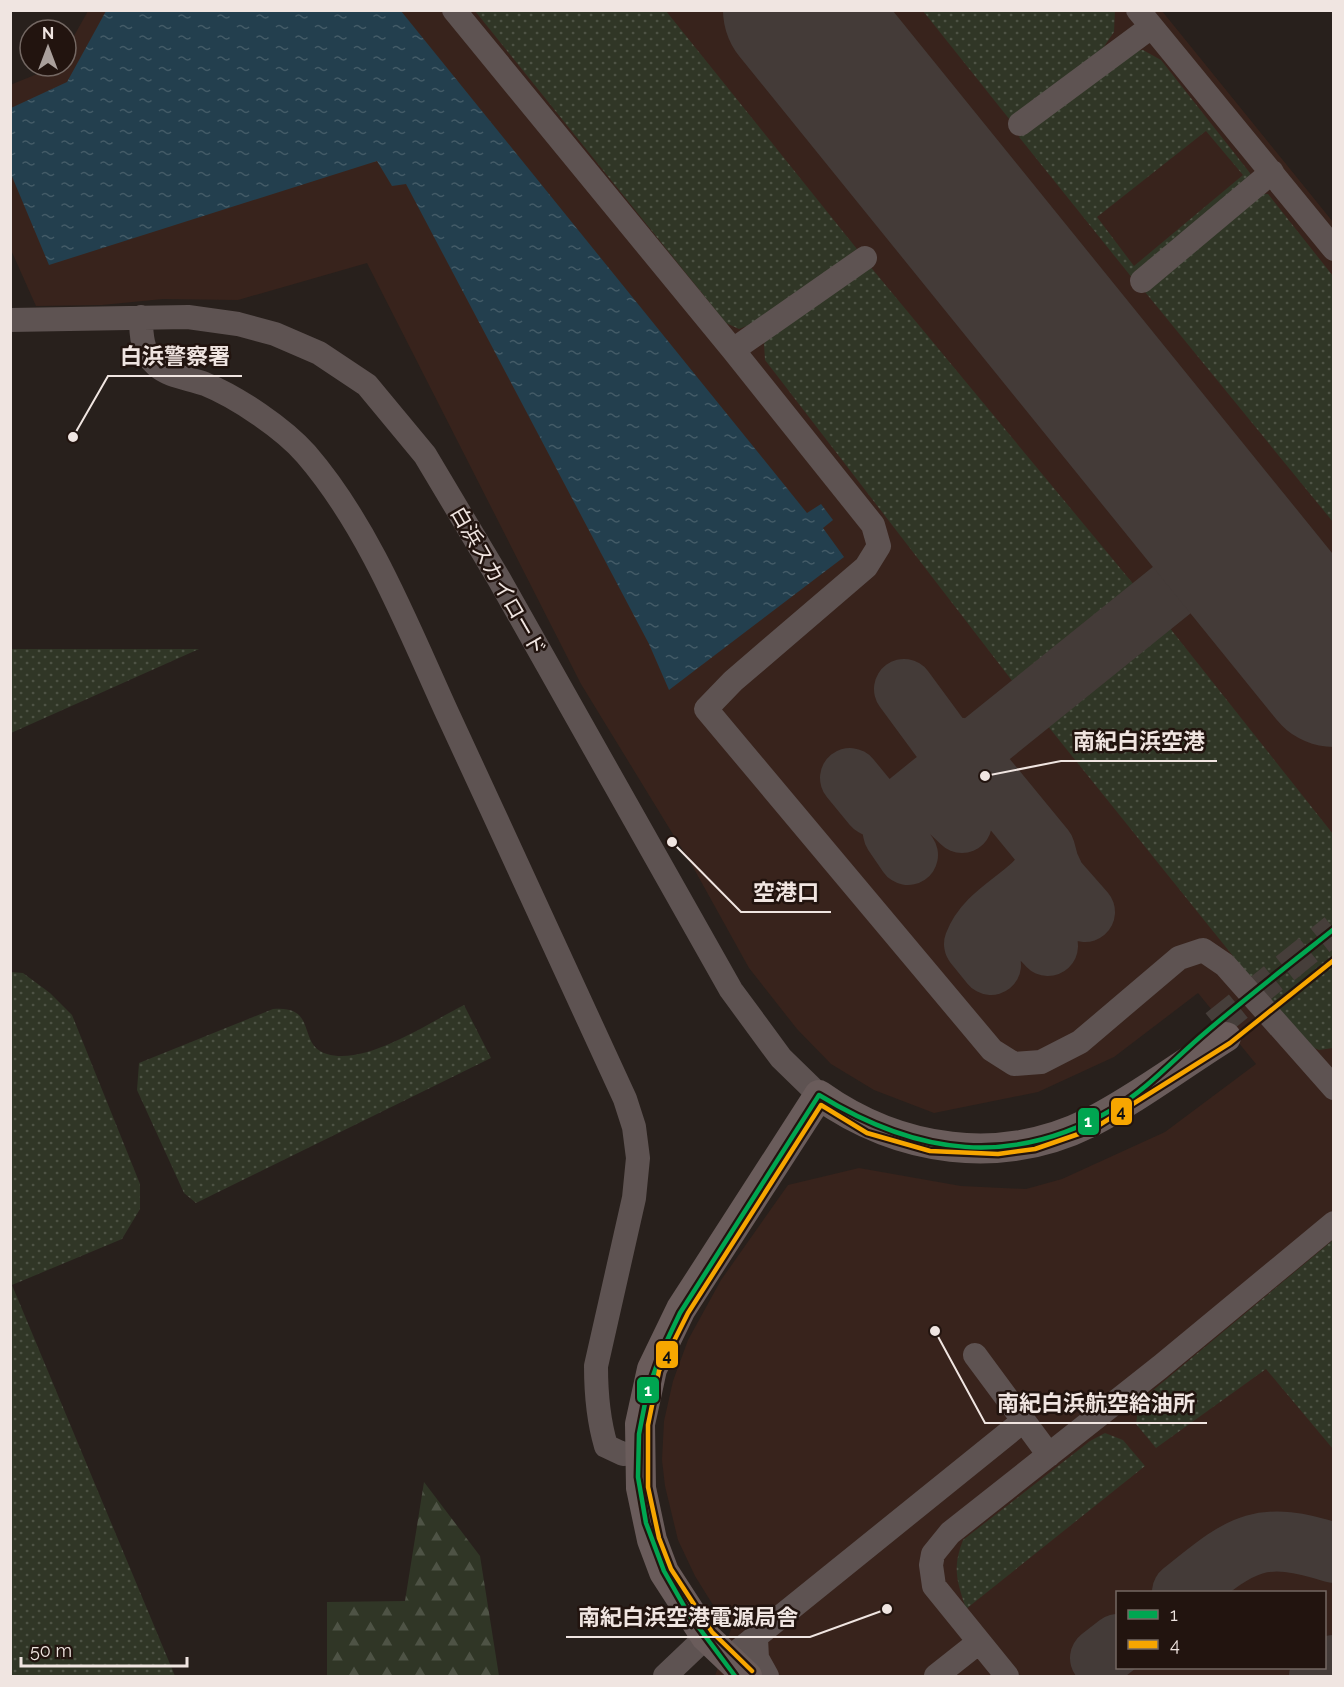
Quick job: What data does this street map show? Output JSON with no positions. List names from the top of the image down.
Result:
{
  "streets": {
    "street": ["白浜スカイロード"]
  },
  "places": [
    "白浜警察署",
    "南紀白浜空港",
    "空港口",
    "南紀白浜航空給油所",
    "南紀白浜空港電源局舎"
  ],
  "lines": ["transit line 1", "transit line 4"],
  "legend": ["1", "4"],
  "scale_bar": "50 m",
  "north": "top"
}
